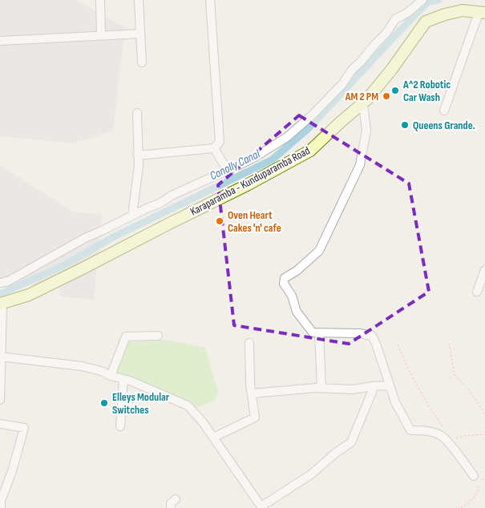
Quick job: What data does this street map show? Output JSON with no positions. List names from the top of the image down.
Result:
{
  "streets": {
    "main road": ["Karaparamba - Kunduparamba Road"]
  },
  "water": ["Conolly Canal"],
  "places": [
    "A^2 Robotic Car Wash",
    "AM 2 PM",
    "Queens Grande.",
    "Oven Heart Cakes 'n' cafe",
    "Elleys Modular Switches"
  ]
}
